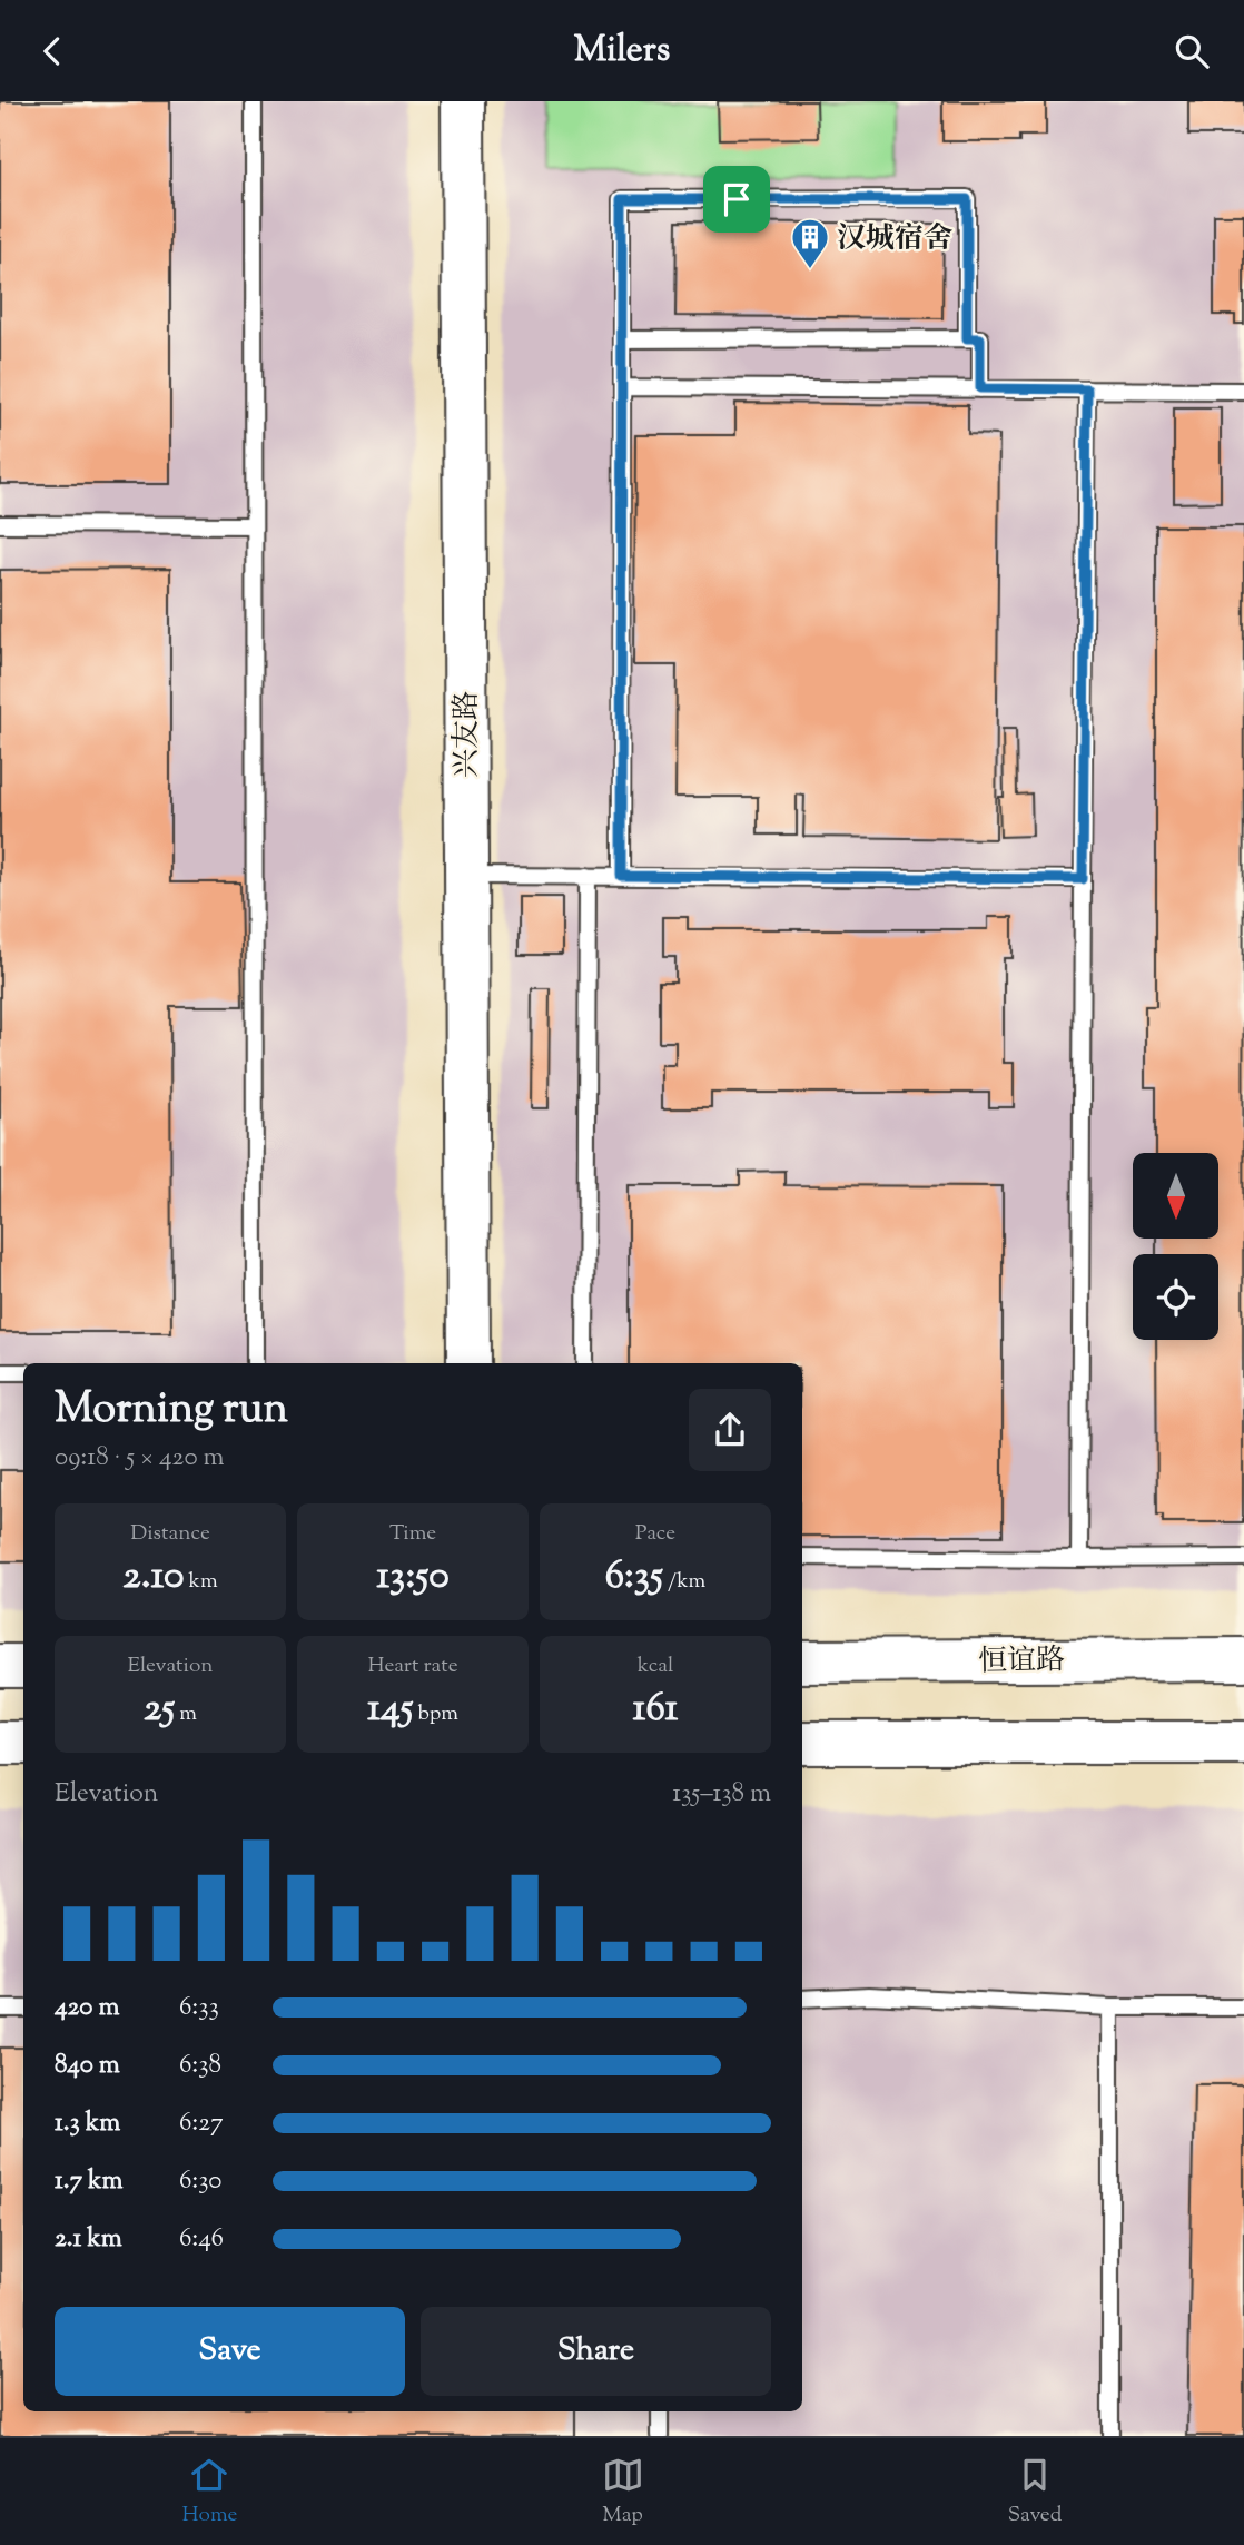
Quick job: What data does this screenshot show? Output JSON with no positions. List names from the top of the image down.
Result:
{
  "streets": {
    "street": ["兴友路", "恒谊路"]
  },
  "places": {
    "building": ["汉城宿舍"]
  },
  "north": "bottom",
  "page": {
    "header": "Milers",
    "heading": ["Morning run", "09:18 · 5 × 420 m"],
    "stats": [
      ["Distance", "2.10 km"],
      ["Time", "13:50"],
      ["Pace", "6:35 /km"],
      ["Elevation", "25 m"],
      ["Heart rate", "145 bpm"],
      ["kcal", "161"]
    ],
    "chart": ["Elevation", "135–138 m"],
    "list": [
      {
        "name": "420 m",
        "note": "6:33"
      },
      {
        "name": "840 m",
        "note": "6:38"
      },
      {
        "name": "1.3 km",
        "note": "6:27"
      },
      {
        "name": "1.7 km",
        "note": "6:30"
      },
      {
        "name": "2.1 km",
        "note": "6:46"
      }
    ],
    "buttons": ["Save", "Share"],
    "tabs": ["Home", "Map", "Saved"]
  }
}
